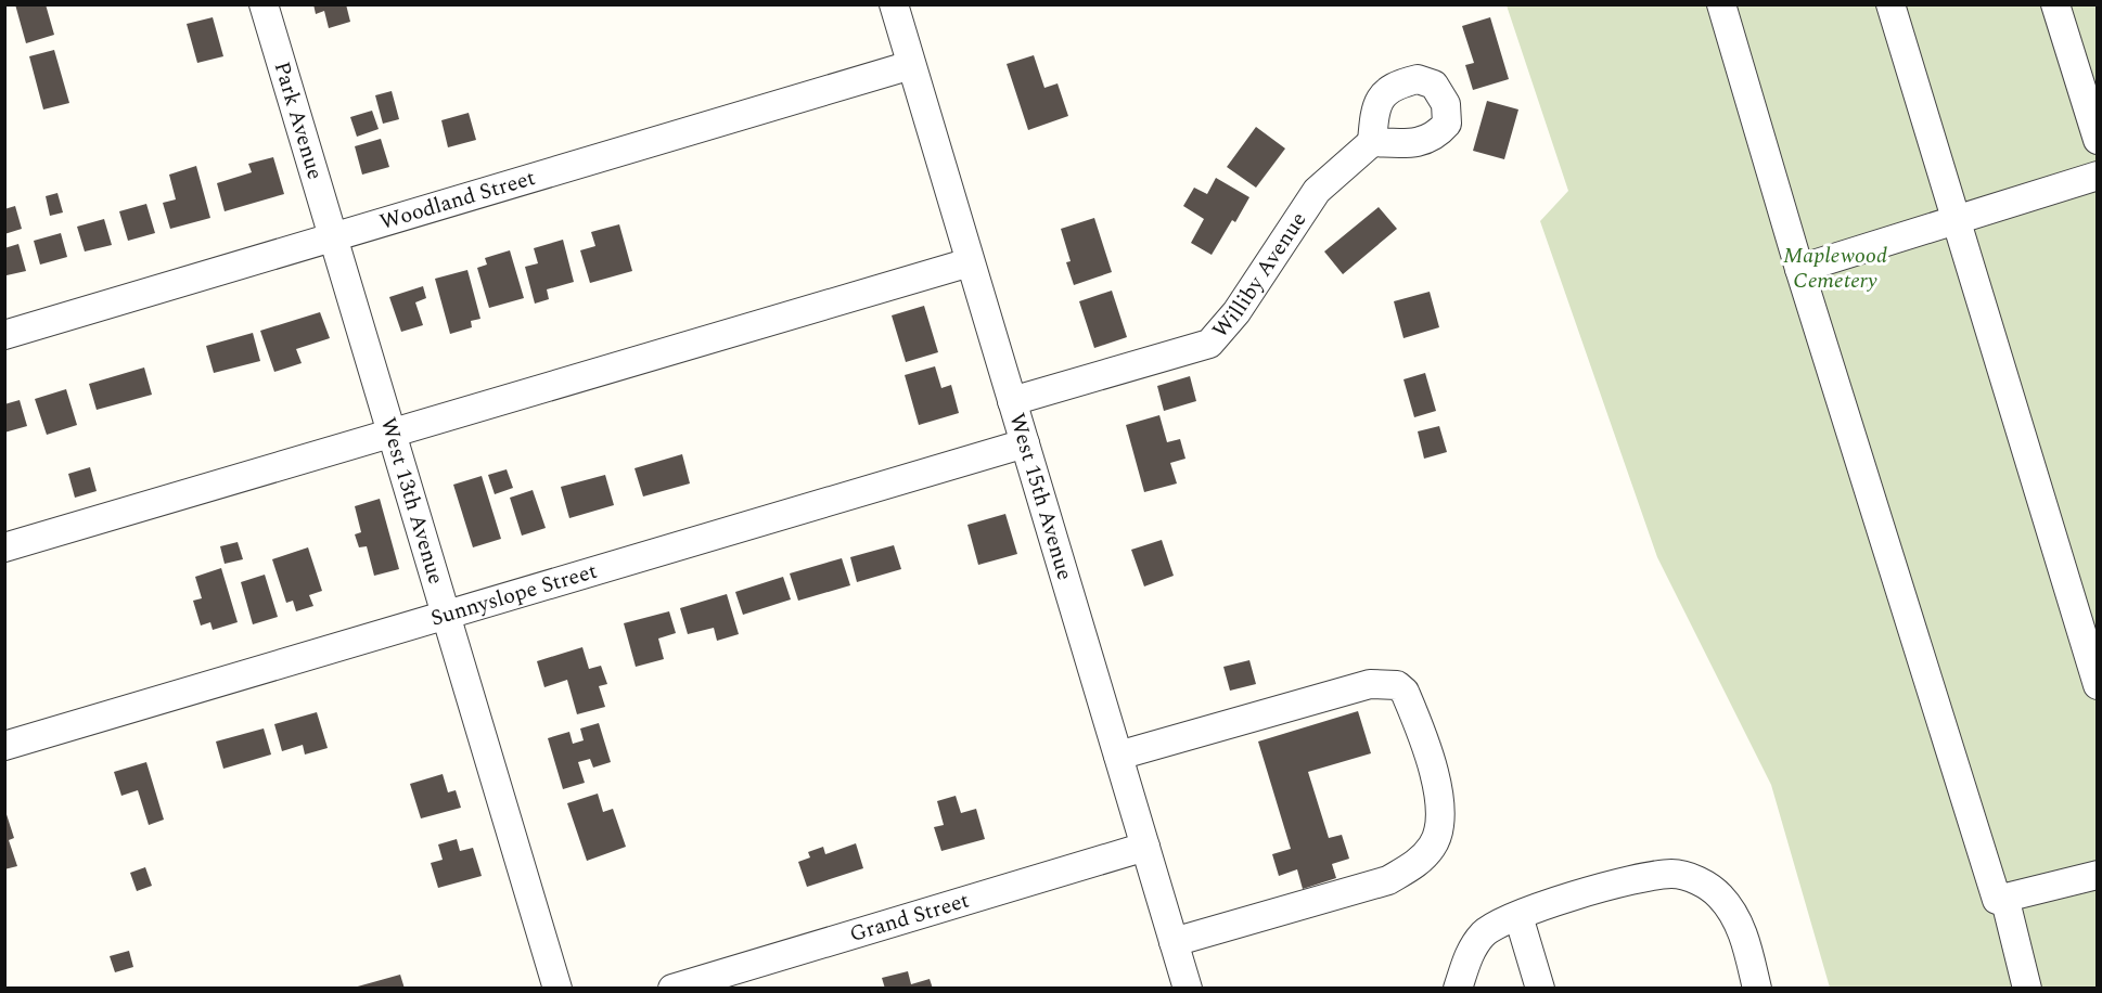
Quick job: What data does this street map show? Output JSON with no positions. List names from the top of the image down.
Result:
{
  "streets": {
    "street": [
      "Park Avenue",
      "Woodland Street",
      "Williby Avenue",
      "West 15th Avenue",
      "West 13th Avenue",
      "Sunnyslope Street",
      "Grand Street"
    ]
  },
  "crossings": [
    ["Park Avenue", "Woodland Street"],
    ["Park Avenue", "West 13th Avenue"],
    ["Woodland Street", "West 15th Avenue"],
    ["Woodland Street", "West 13th Avenue"],
    ["Williby Avenue", "West 15th Avenue"],
    ["West 15th Avenue", "Sunnyslope Street"],
    ["West 15th Avenue", "Grand Street"],
    ["West 13th Avenue", "Sunnyslope Street"]
  ],
  "parks": ["Maplewood Cemetery"]
}
